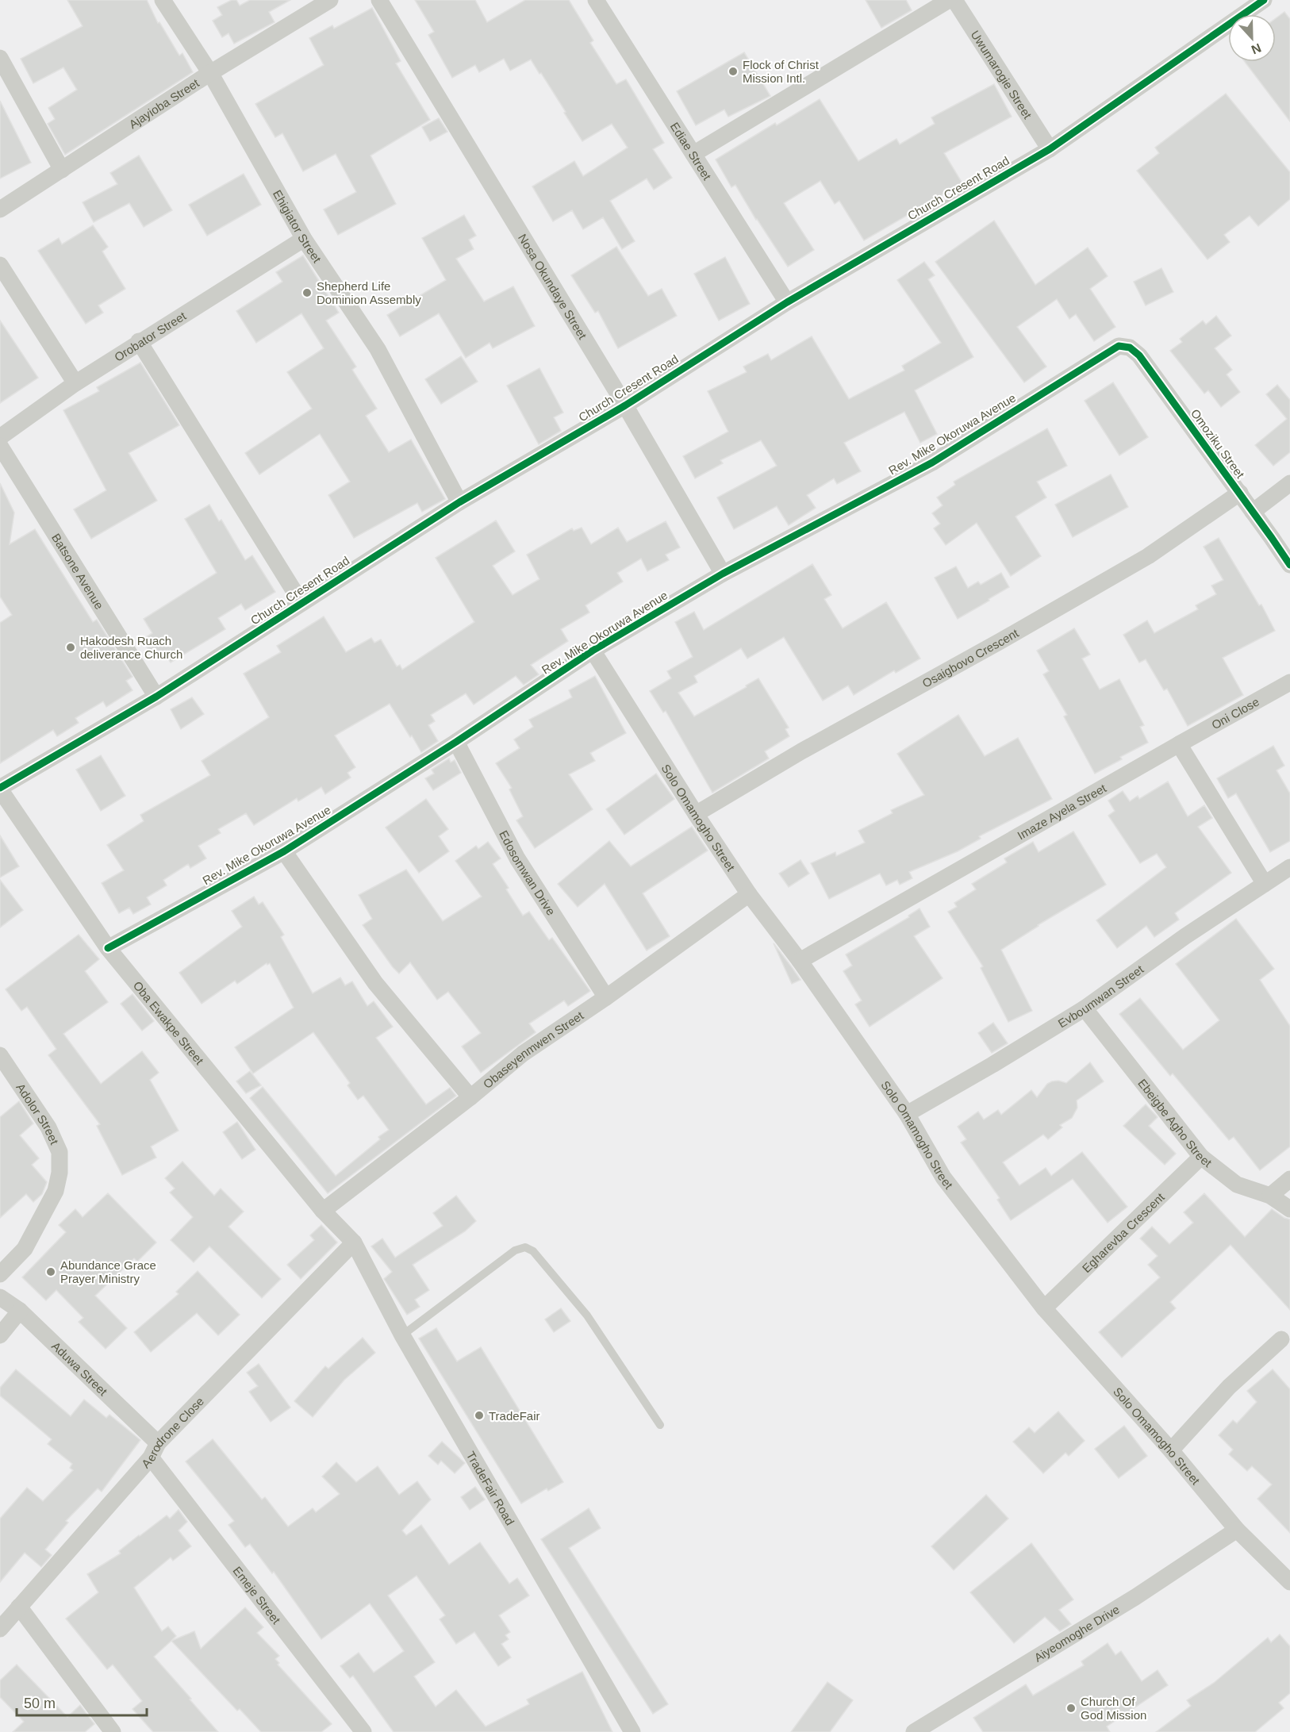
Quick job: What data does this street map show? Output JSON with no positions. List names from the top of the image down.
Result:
{
  "streets": {
    "street": [
      "Uwumarogie Street",
      "Ajayioba Street",
      "Ediae Street",
      "Church Cresent Road",
      "Ehigiator Street",
      "Nosa Okundaye Street",
      "Orobator Street",
      "Rev. Mike Okoruwa Avenue",
      "Omoziku Street",
      "Batsone Avenue",
      "Osaigbovo Crescent",
      "Oni Close",
      "Imaze Ayela Street",
      "Solo Omamogho Street",
      "Edosomwan Drive",
      "Evboumwan Street",
      "Oba Ewakpe Street",
      "Obaseyenmwen Street",
      "Adolor Street",
      "Ebeigbe Agho Street",
      "Egharevba Crescent",
      "Aduwa Street",
      "Aerodrone Close",
      "TradeFair Road",
      "Emeje Street",
      "Aiyeomoghe Drive"
    ]
  },
  "crossings": [
    ["Uwumarogie Street", "Church Cresent Road"],
    ["Ajayioba Street", "Ehigiator Street"],
    ["Ediae Street", "Church Cresent Road"],
    ["Church Cresent Road", "Ehigiator Street"],
    ["Church Cresent Road", "Nosa Okundaye Street"],
    ["Church Cresent Road", "Batsone Avenue"],
    ["Church Cresent Road", "Oba Ewakpe Street"],
    ["Ehigiator Street", "Orobator Street"],
    ["Nosa Okundaye Street", "Rev. Mike Okoruwa Avenue"],
    ["Rev. Mike Okoruwa Avenue", "Omoziku Street"],
    ["Rev. Mike Okoruwa Avenue", "Solo Omamogho Street"],
    ["Rev. Mike Okoruwa Avenue", "Edosomwan Drive"],
    ["Rev. Mike Okoruwa Avenue", "Oba Ewakpe Street"],
    ["Omoziku Street", "Osaigbovo Crescent"],
    ["Osaigbovo Crescent", "Solo Omamogho Street"],
    ["Oni Close", "Imaze Ayela Street"],
    ["Imaze Ayela Street", "Solo Omamogho Street"],
    ["Solo Omamogho Street", "Evboumwan Street"],
    ["Solo Omamogho Street", "Obaseyenmwen Street"],
    ["Solo Omamogho Street", "Egharevba Crescent"],
    ["Solo Omamogho Street", "Aiyeomoghe Drive"],
    ["Edosomwan Drive", "Obaseyenmwen Street"],
    ["Evboumwan Street", "Ebeigbe Agho Street"],
    ["Oba Ewakpe Street", "Obaseyenmwen Street"],
    ["Oba Ewakpe Street", "Aerodrone Close"],
    ["Oba Ewakpe Street", "TradeFair Road"],
    ["Ebeigbe Agho Street", "Egharevba Crescent"],
    ["Aduwa Street", "Aerodrone Close"],
    ["Aduwa Street", "Emeje Street"],
    ["Aerodrone Close", "TradeFair Road"],
    ["Aerodrone Close", "Emeje Street"]
  ],
  "places": [
    "Flock of Christ Mission Intl.",
    "Shepherd Life Dominion Assembly",
    "Hakodesh Ruach deliverance Church",
    "Abundance Grace Prayer Ministry",
    "TradeFair",
    "Church Of God Mission"
  ],
  "scale_bar": "50 m",
  "north": "bottom"
}
